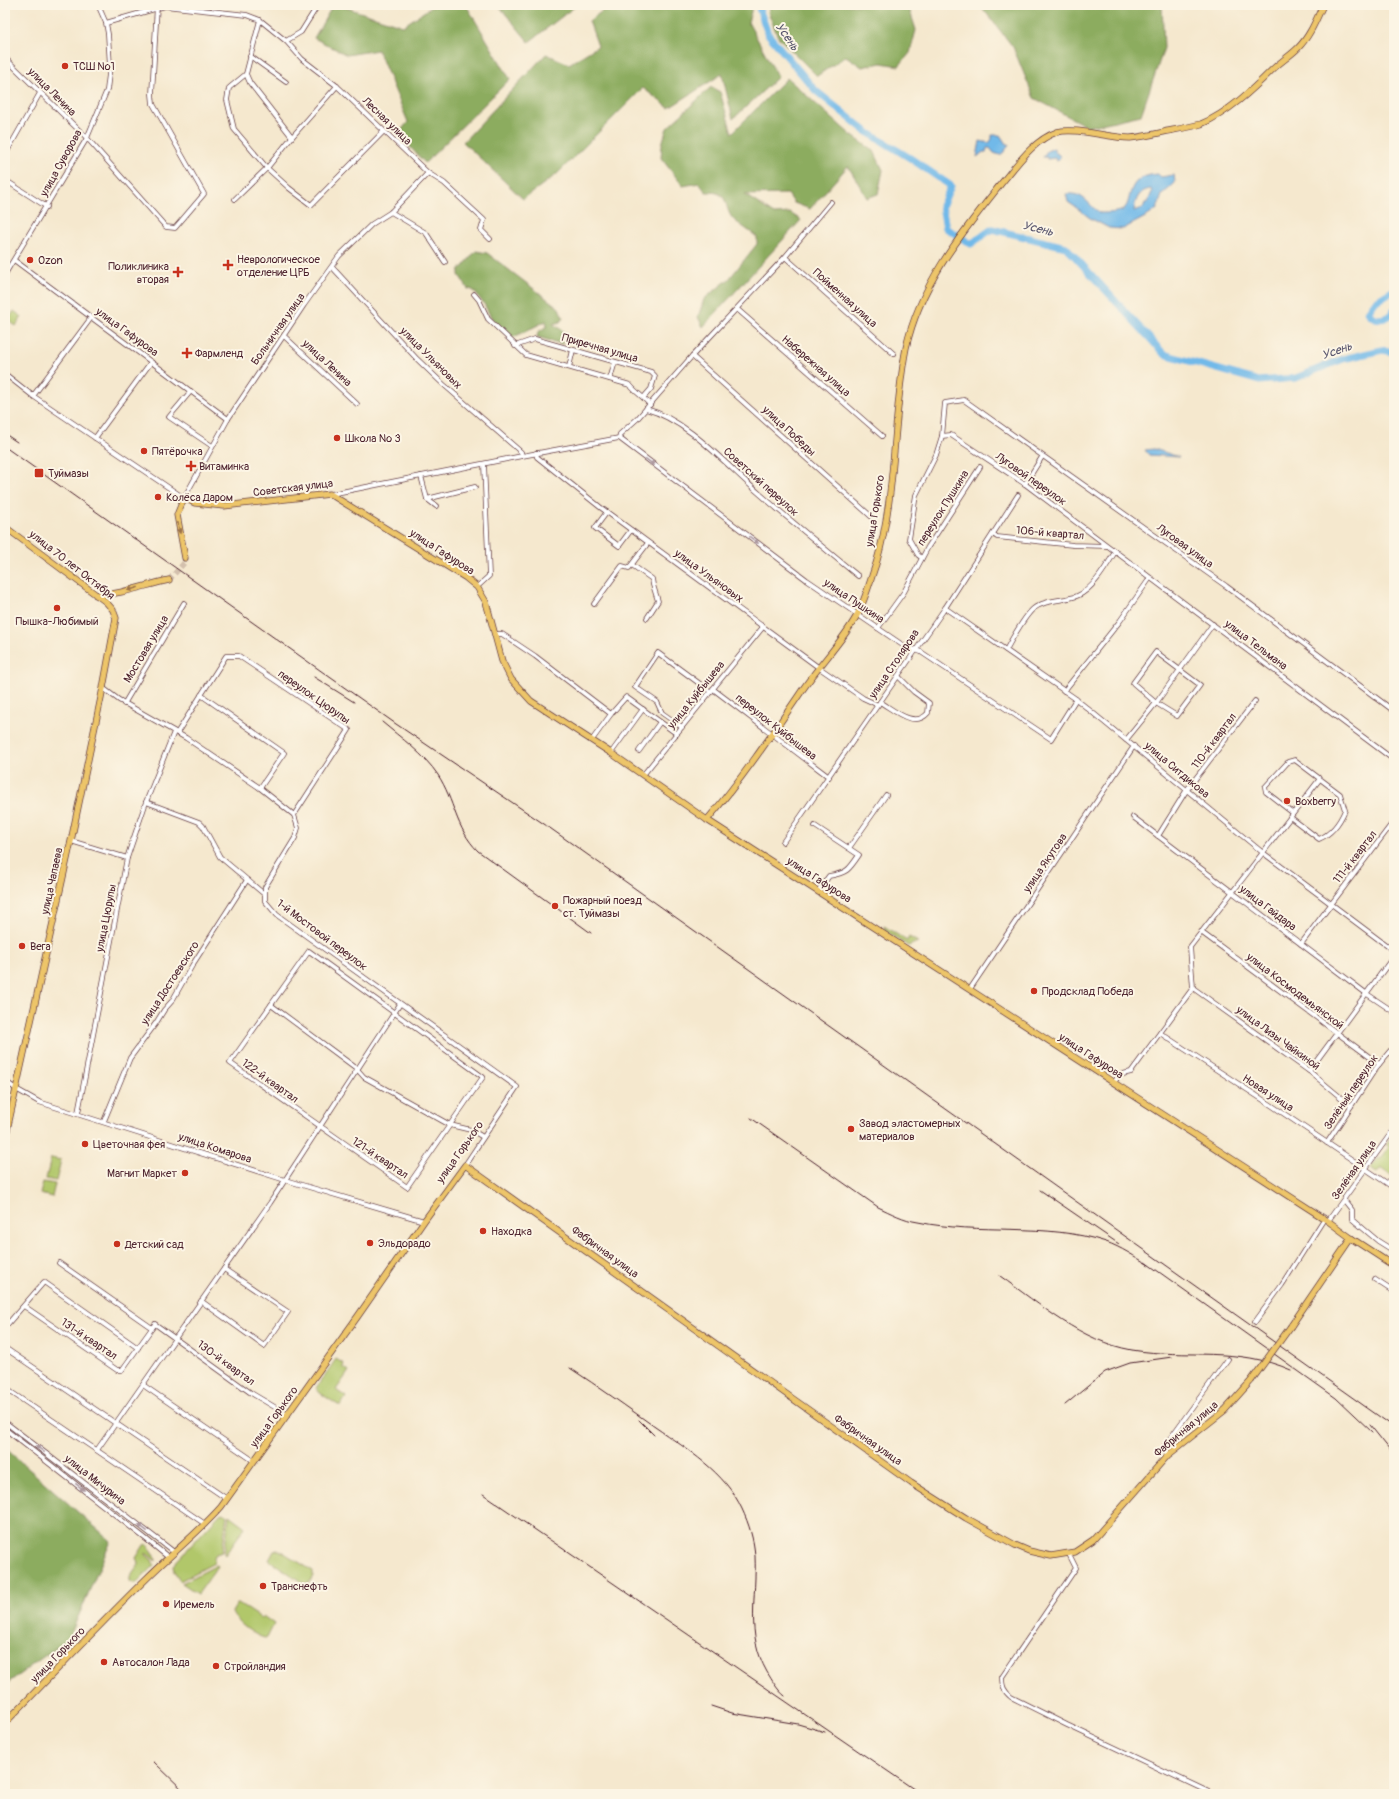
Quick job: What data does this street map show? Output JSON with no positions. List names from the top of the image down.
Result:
{
  "streets": {
    "main road": [
      "улица Гафурова",
      "Советская улица",
      "улица Горького",
      "улица 70 лет Октября",
      "улица Чапаева",
      "Фабричная улица"
    ],
    "street": [
      "улица Ленина",
      "Лесная улица",
      "улица Суворова",
      "Пойменная улица",
      "Больничная улица",
      "Приречная улица",
      "улица Ульяновых",
      "Набережная улица",
      "улица Победы",
      "Луговой переулок",
      "Советский переулок",
      "переулок Пушкина",
      "106-й квартал",
      "Луговая улица",
      "улица Пушкина",
      "улица Тельмана",
      "Мостовая улица",
      "улица Столярова",
      "улица Куйбышева",
      "переулок Цюрупы",
      "переулок Куйбышева",
      "110-й квартал",
      "улица Ситдикова",
      "111-й квартал",
      "улица Якутова",
      "улица Гайдара",
      "улица Цюрупы",
      "1-й Мостовой переулок",
      "улица Достоевского",
      "улица Космодемьянской",
      "улица Лизы Чайкиной",
      "122-й квартал",
      "Зелёный переулок",
      "Новая улица",
      "улица Комарова",
      "121-й квартал",
      "Зелёная улица",
      "131-й квартал",
      "130-й квартал",
      "улица Мичурина"
    ]
  },
  "crossings": [
    ["улица Ленина", "улица Суворова"],
    ["улица Ленина", "Больничная улица"],
    ["Лесная улица", "Больничная улица"],
    ["улица Суворова", "улица Гафурова"],
    ["Больничная улица", "улица Гафурова"],
    ["Больничная улица", "улица Ульяновых"],
    ["Больничная улица", "Советская улица"],
    ["улица Гафурова", "Советская улица"],
    ["улица Гафурова", "улица Горького"],
    ["улица Гафурова", "улица Куйбышева"],
    ["улица Гафурова", "улица Якутова"],
    ["улица Гафурова", "Зелёная улица"],
    ["улица Гафурова", "Фабричная улица"],
    ["улица Ульяновых", "Советская улица"],
    ["улица Ульяновых", "улица Горького"],
    ["улица Ульяновых", "улица Столярова"],
    ["улица Ульяновых", "улица Куйбышева"],
    ["Луговой переулок", "переулок Пушкина"],
    ["Луговой переулок", "106-й квартал"],
    ["Луговой переулок", "улица Тельмана"],
    ["Советская улица", "улица Пушкина"],
    ["переулок Пушкина", "Луговая улица"],
    ["переулок Пушкина", "улица Пушкина"],
    ["улица Горького", "улица Пушкина"],
    ["улица Горького", "переулок Куйбышева"],
    ["улица Горького", "1-й Мостовой переулок"],
    ["улица Горького", "улица Комарова"],
    ["улица Горького", "Фабричная улица"],
    ["улица Горького", "130-й квартал"],
    ["улица Горького", "улица Мичурина"],
    ["106-й квартал", "улица Тельмана"],
    ["106-й квартал", "улица Столярова"],
    ["улица 70 лет Октября", "улица Чапаева"],
    ["улица Пушкина", "улица Столярова"],
    ["улица Пушкина", "улица Ситдикова"],
    ["улица Столярова", "переулок Куйбышева"],
    ["улица Столярова", "улица Ситдикова"],
    ["улица Куйбышева", "переулок Куйбышева"],
    ["переулок Цюрупы", "улица Цюрупы"],
    ["переулок Цюрупы", "1-й Мостовой переулок"],
    ["110-й квартал", "улица Ситдикова"],
    ["110-й квартал", "улица Гайдара"],
    ["улица Ситдикова", "111-й квартал"],
    ["улица Ситдикова", "улица Якутова"],
    ["111-й квартал", "улица Гайдара"],
    ["улица Чапаева", "улица Комарова"],
    ["улица Цюрупы", "улица Комарова"],
    ["улица Достоевского", "улица Комарова"],
    ["улица Космодемьянской", "Зелёный переулок"],
    ["улица Лизы Чайкиной", "Зелёный переулок"],
    ["122-й квартал", "121-й квартал"],
    ["Зелёный переулок", "Новая улица"],
    ["Новая улица", "Зелёная улица"],
    ["131-й квартал", "130-й квартал"]
  ],
  "one_way": ["улица Пушкина"],
  "water": ["Усень"],
  "places": {
    "other": [
      "ТСШ №1",
      "Ozon",
      "Школа № 3",
      "Пятёрочка",
      "Колёса Даром",
      "Пышка-Любимый",
      "Boxberry",
      "Пожарный поезд ст. Туймазы",
      "Вега",
      "Продсклад Победа",
      "Завод эластомерных материалов",
      "Цветочная фея",
      "Магнит Маркет",
      "Находка",
      "Эльдорадо",
      "Детский сад",
      "Транснефть",
      "Иремель",
      "Автосалон Лада",
      "Стройландия"
    ],
    "health": [
      "Неврологическое отделение ЦРБ",
      "Поликлиника вторая",
      "Фармленд",
      "Витаминка"
    ],
    "transit": ["Туймазы"]
  }
}
